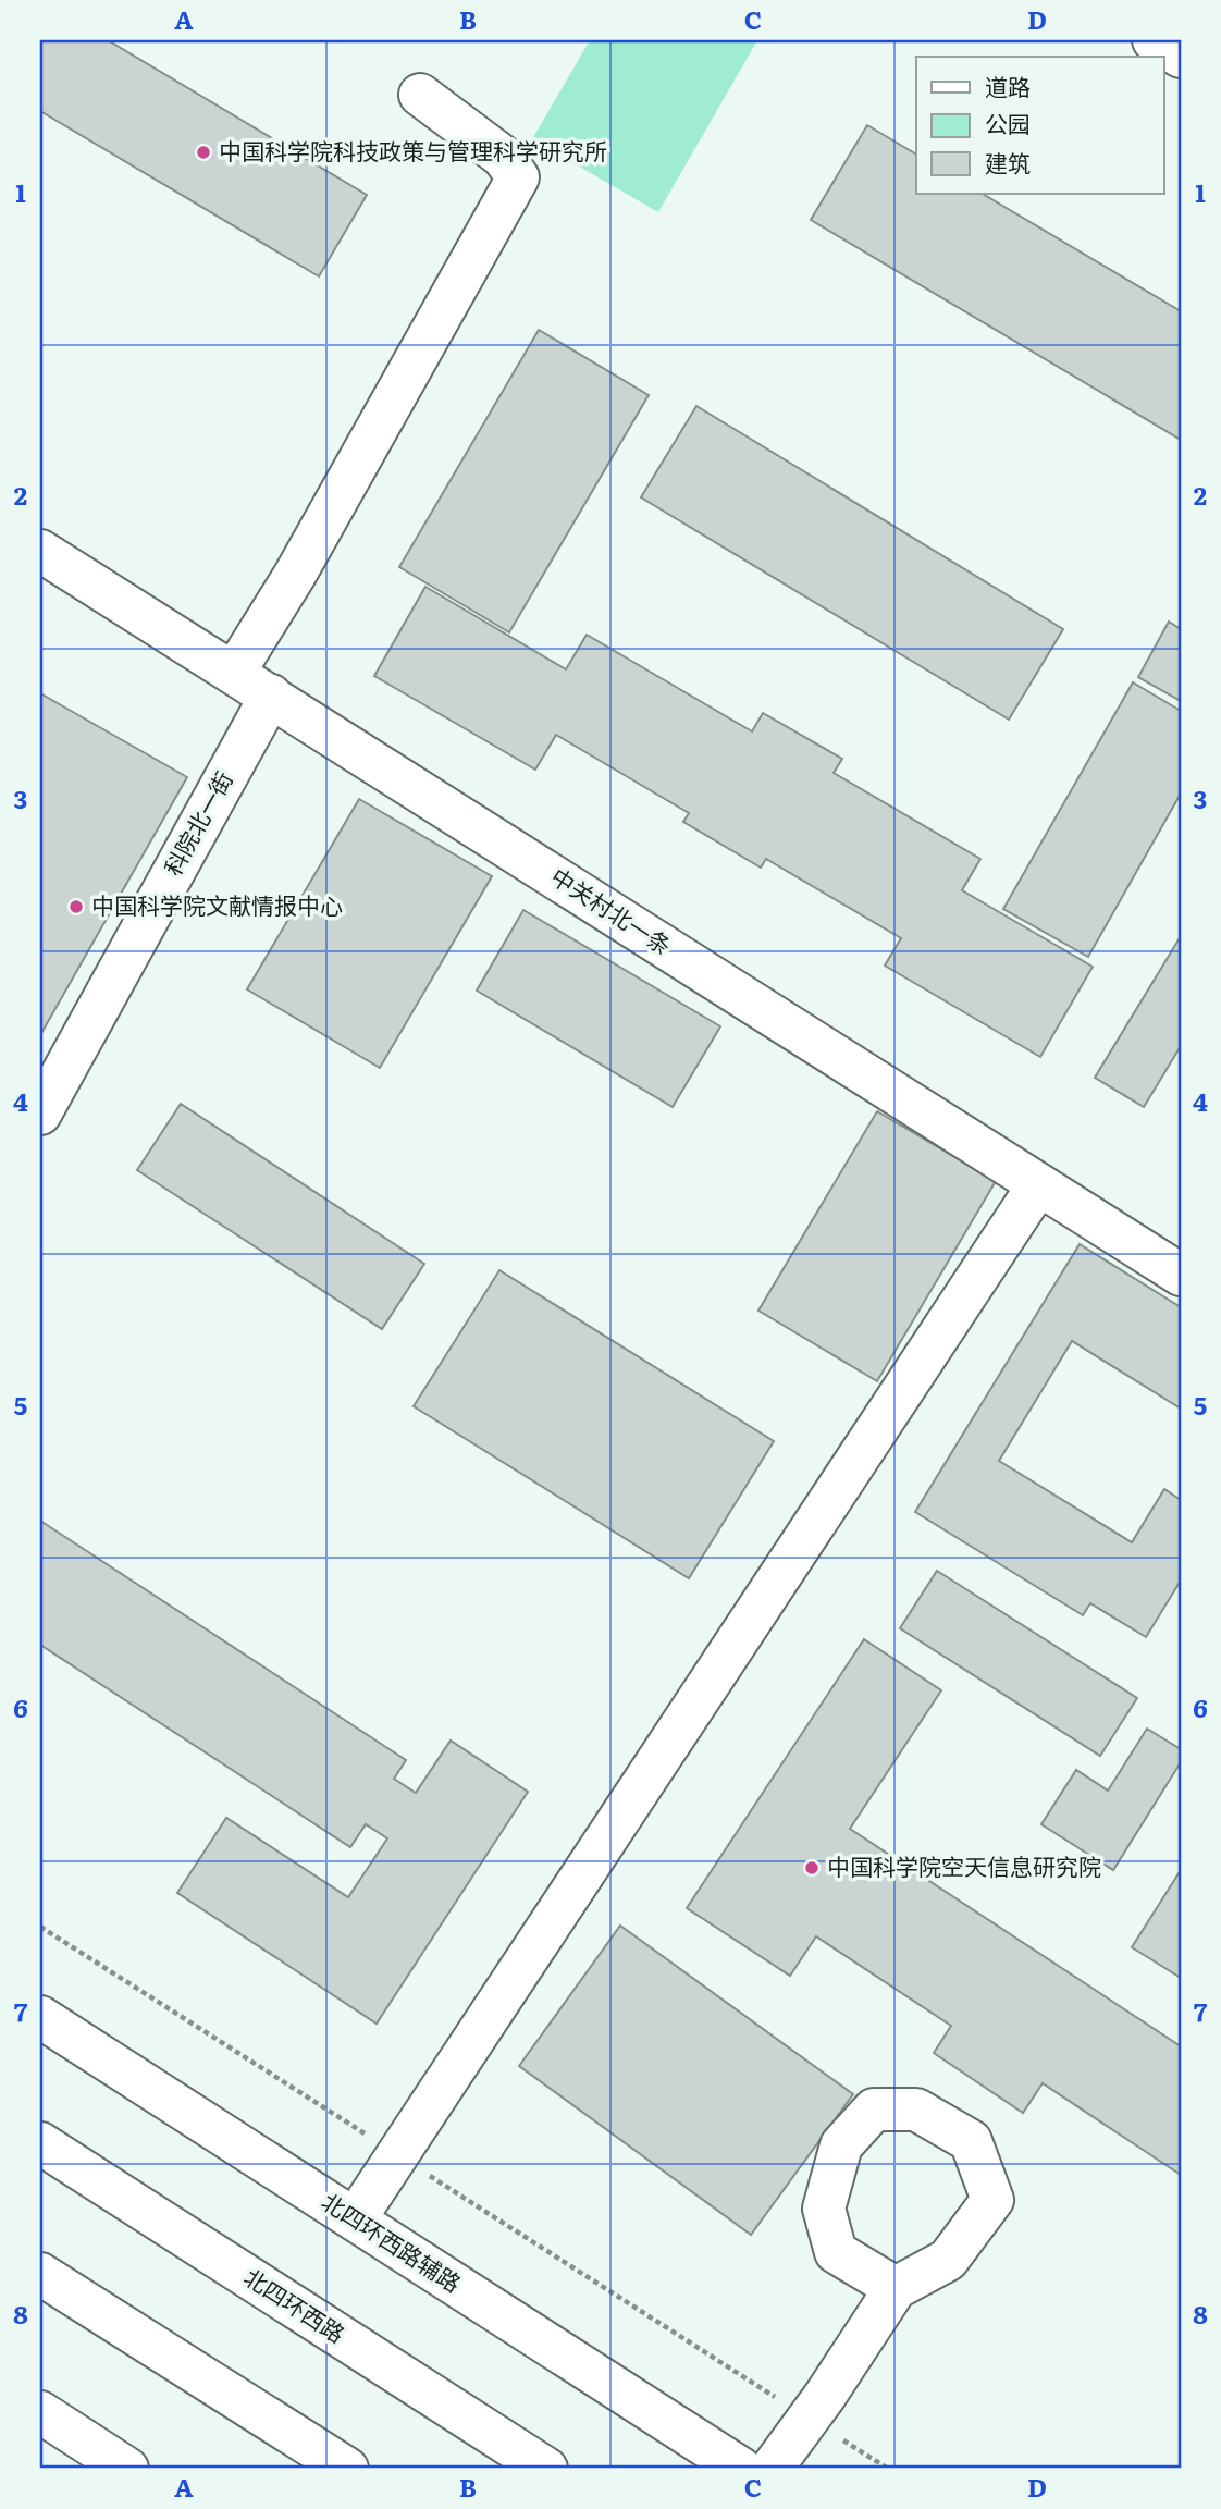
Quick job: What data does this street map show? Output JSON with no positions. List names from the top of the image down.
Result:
{
  "streets": {
    "main road": [
      "科院北一街",
      "中关村北一条",
      "北四环西路辅路",
      "北四环西路"
    ]
  },
  "crossings": [
    ["科院北一街", "中关村北一条"]
  ],
  "places": ["中国科学院科技政策与管理科学研究所", "中国科学院文献情报中心", "中国科学院空天信息研究院"],
  "legend": ["道路", "公园", "建筑"],
  "grid": {
    "columns": [
      "A",
      "B",
      "C",
      "D"
    ],
    "rows": [
      "1",
      "2",
      "3",
      "4",
      "5",
      "6",
      "7",
      "8"
    ]
  }
}
